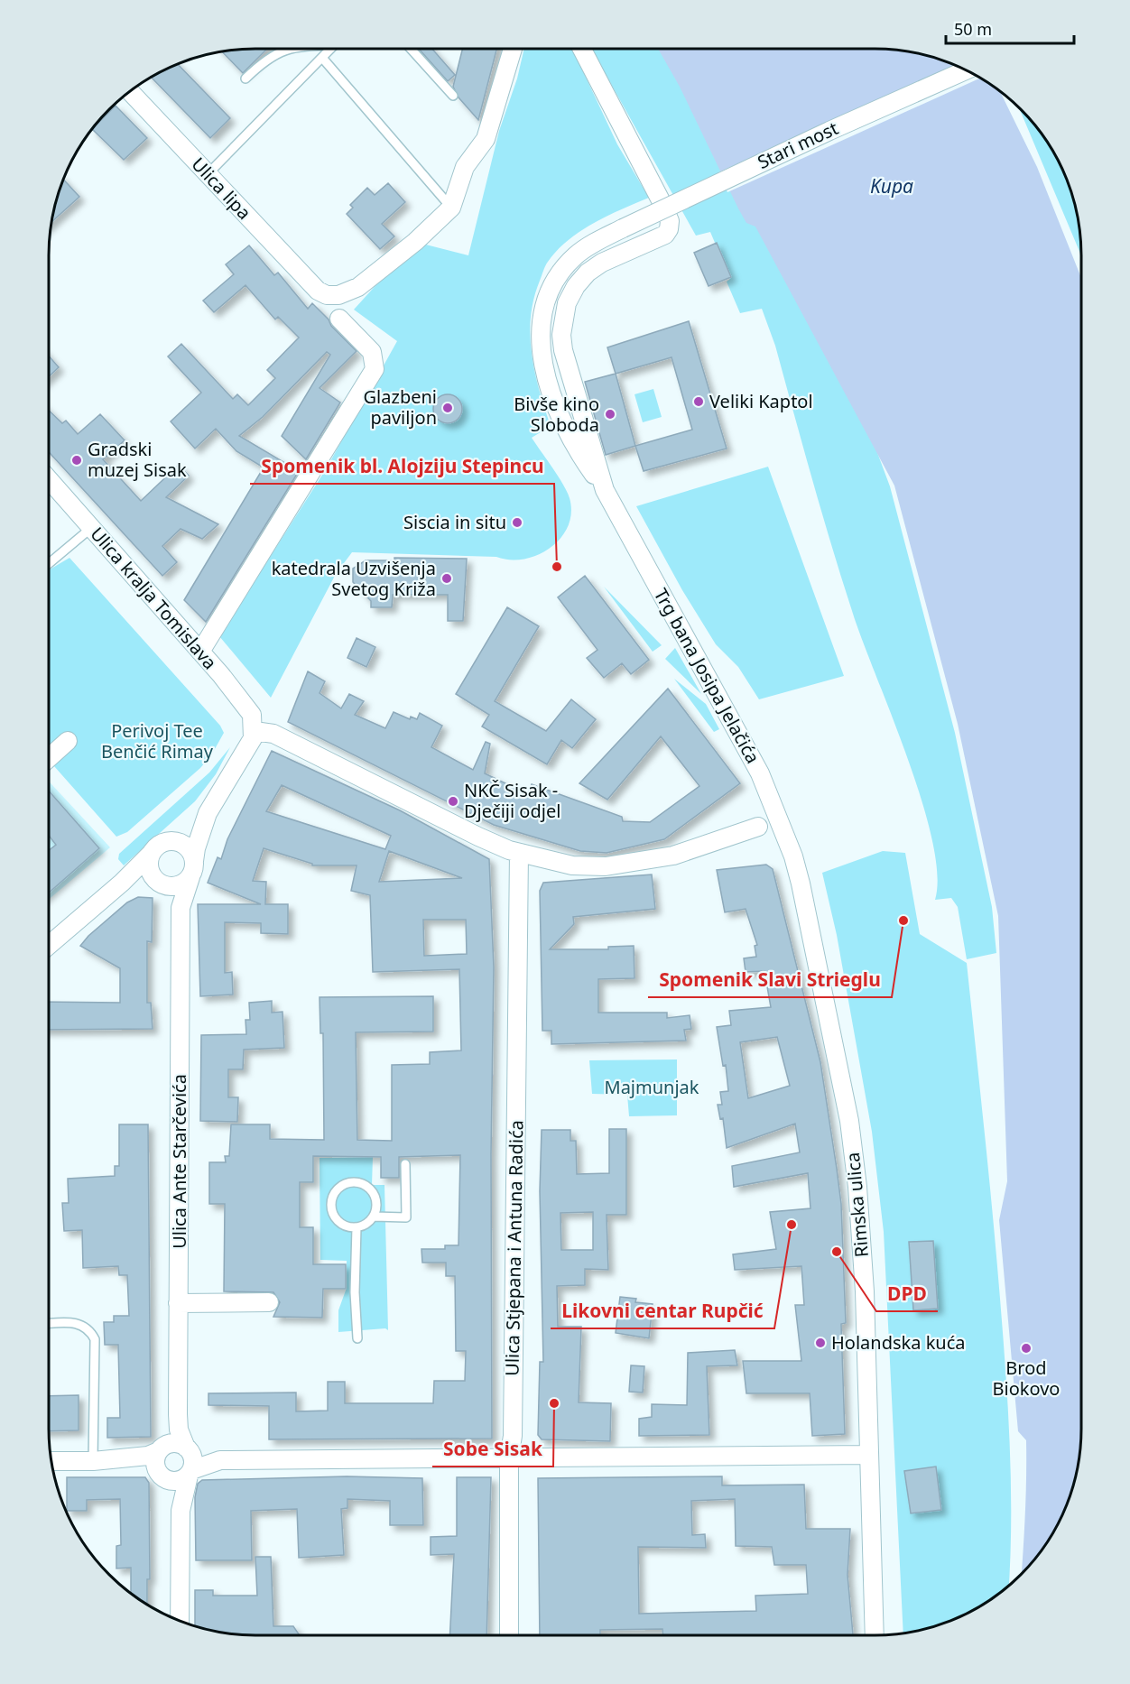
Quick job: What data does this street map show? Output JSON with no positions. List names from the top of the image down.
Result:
{
  "streets": {
    "street": [
      "Stari most",
      "Ulica lipa",
      "Ulica kralja Tomislava",
      "Trg bana Josipa Jelačića",
      "Ulica Ante Starčevića",
      "Rimska ulica",
      "Ulica Stjepana i Antuna Radića"
    ]
  },
  "crossings": [
    ["Stari most", "Trg bana Josipa Jelačića"],
    ["Ulica kralja Tomislava", "Ulica Ante Starčevića"],
    ["Trg bana Josipa Jelačića", "Rimska ulica"]
  ],
  "water": ["Kupa"],
  "parks": ["Perivoj Tee Benčić Rimay", "Majmunjak"],
  "places": [
    "Veliki Kaptol",
    "Glazbeni paviljon",
    "Bivše kino Sloboda",
    "Gradski muzej Sisak",
    "Siscia in situ",
    "Spomenik bl. Alojziju Stepincu",
    "katedrala Uzvišenja Svetog Križa",
    "NKČ Sisak - Dječiji odjel",
    "Spomenik Slavi Strieglu",
    "Likovni centar Rupčić",
    "DPD",
    "Holandska kuća",
    "Brod Biokovo",
    "Sobe Sisak"
  ],
  "scale_bar": "50 m"
}
